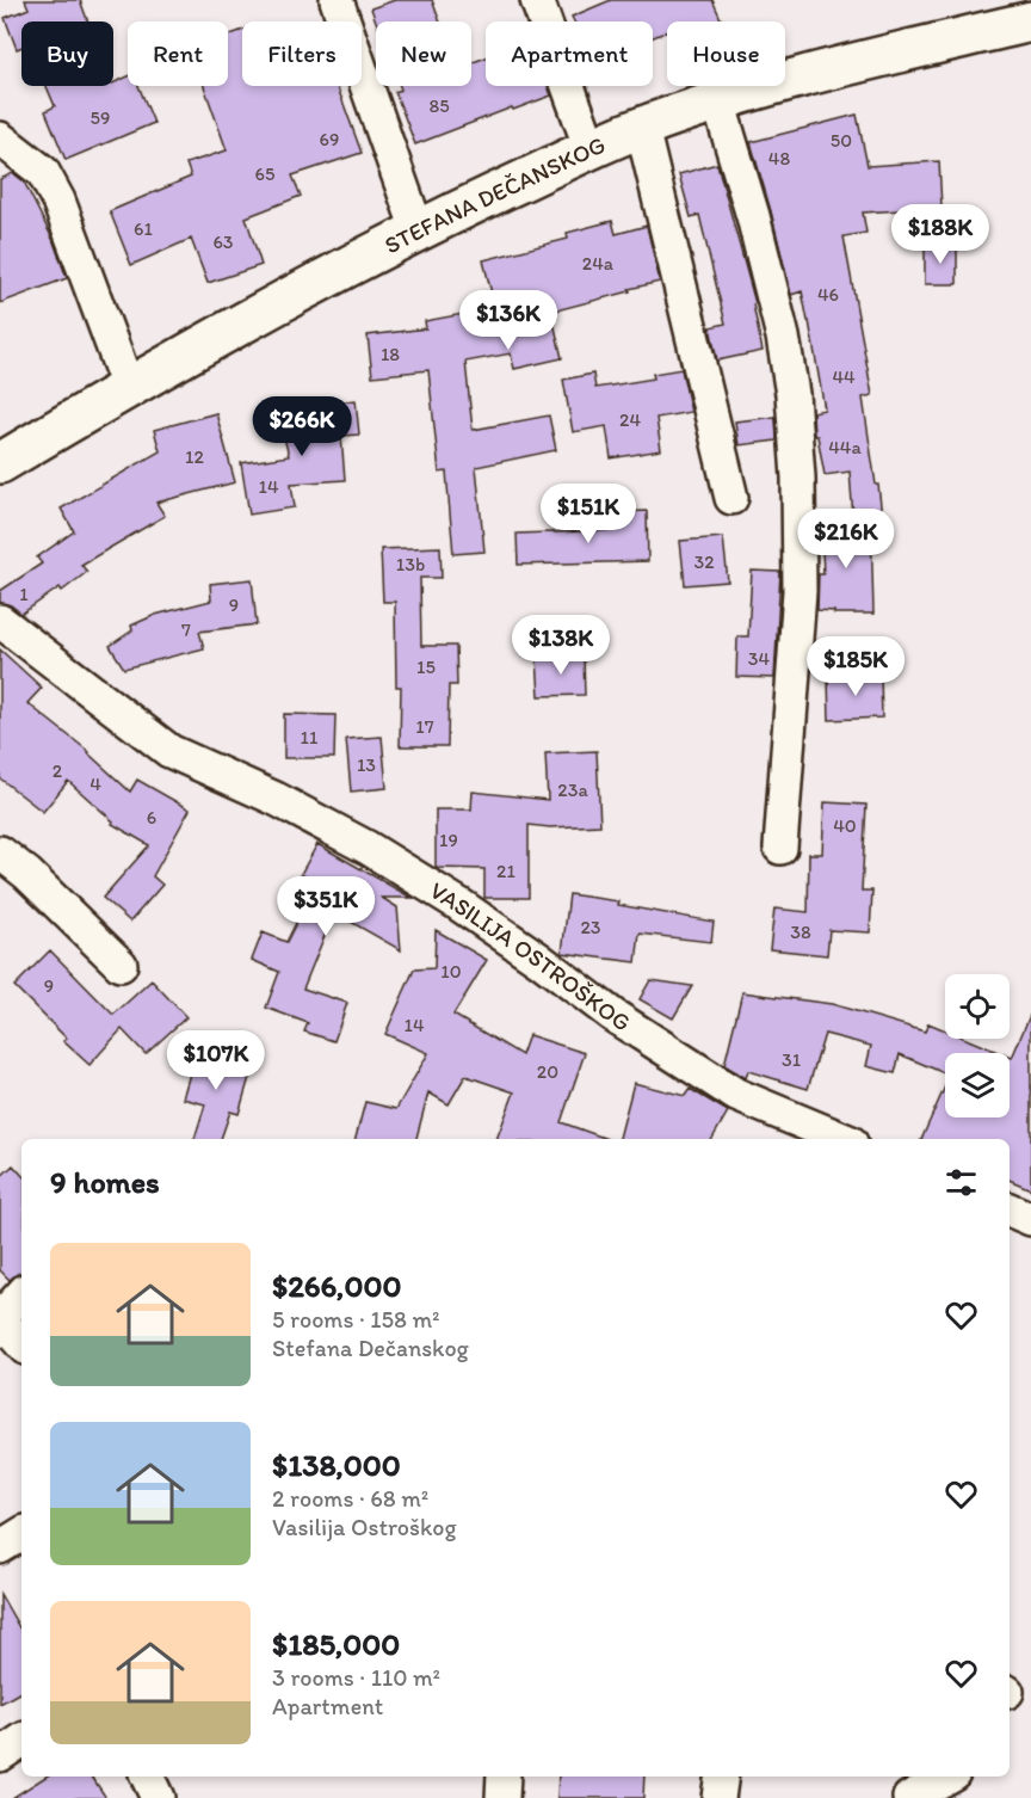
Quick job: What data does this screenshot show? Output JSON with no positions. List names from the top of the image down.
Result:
{
  "streets": {
    "main road": ["STEFANA DEČANSKOG"],
    "street": ["VASILIJA OSTROŠKOG"]
  },
  "house_numbers": [
    "85",
    "59",
    "69",
    "50",
    "48",
    "65",
    "61",
    "63",
    "24a",
    "46",
    "18",
    "44",
    "24",
    "44a",
    "12",
    "14",
    "32",
    "13b",
    "1",
    "9",
    "7",
    "34",
    "15",
    "17",
    "11",
    "13",
    "2",
    "4",
    "23a",
    "6",
    "40",
    "19",
    "21",
    "23",
    "38",
    "10",
    "9",
    "14",
    "31",
    "20"
  ],
  "page": {
    "chip": [
      "Buy",
      "Rent",
      "Filters",
      "New",
      "Apartment",
      "House"
    ],
    "price": [
      "$188K",
      "$136K",
      "$266K",
      "$151K",
      "$216K",
      "$138K",
      "$185K",
      "$351K",
      "$107K"
    ],
    "heading": "9 homes",
    "list": [
      {
        "name": "$266,000",
        "note": "5 rooms · 158 m² · Stefana Dečanskog"
      },
      {
        "name": "$138,000",
        "note": "2 rooms · 68 m² · Vasilija Ostroškog"
      },
      {
        "name": "$185,000",
        "note": "3 rooms · 110 m² · Apartment"
      }
    ]
  }
}
